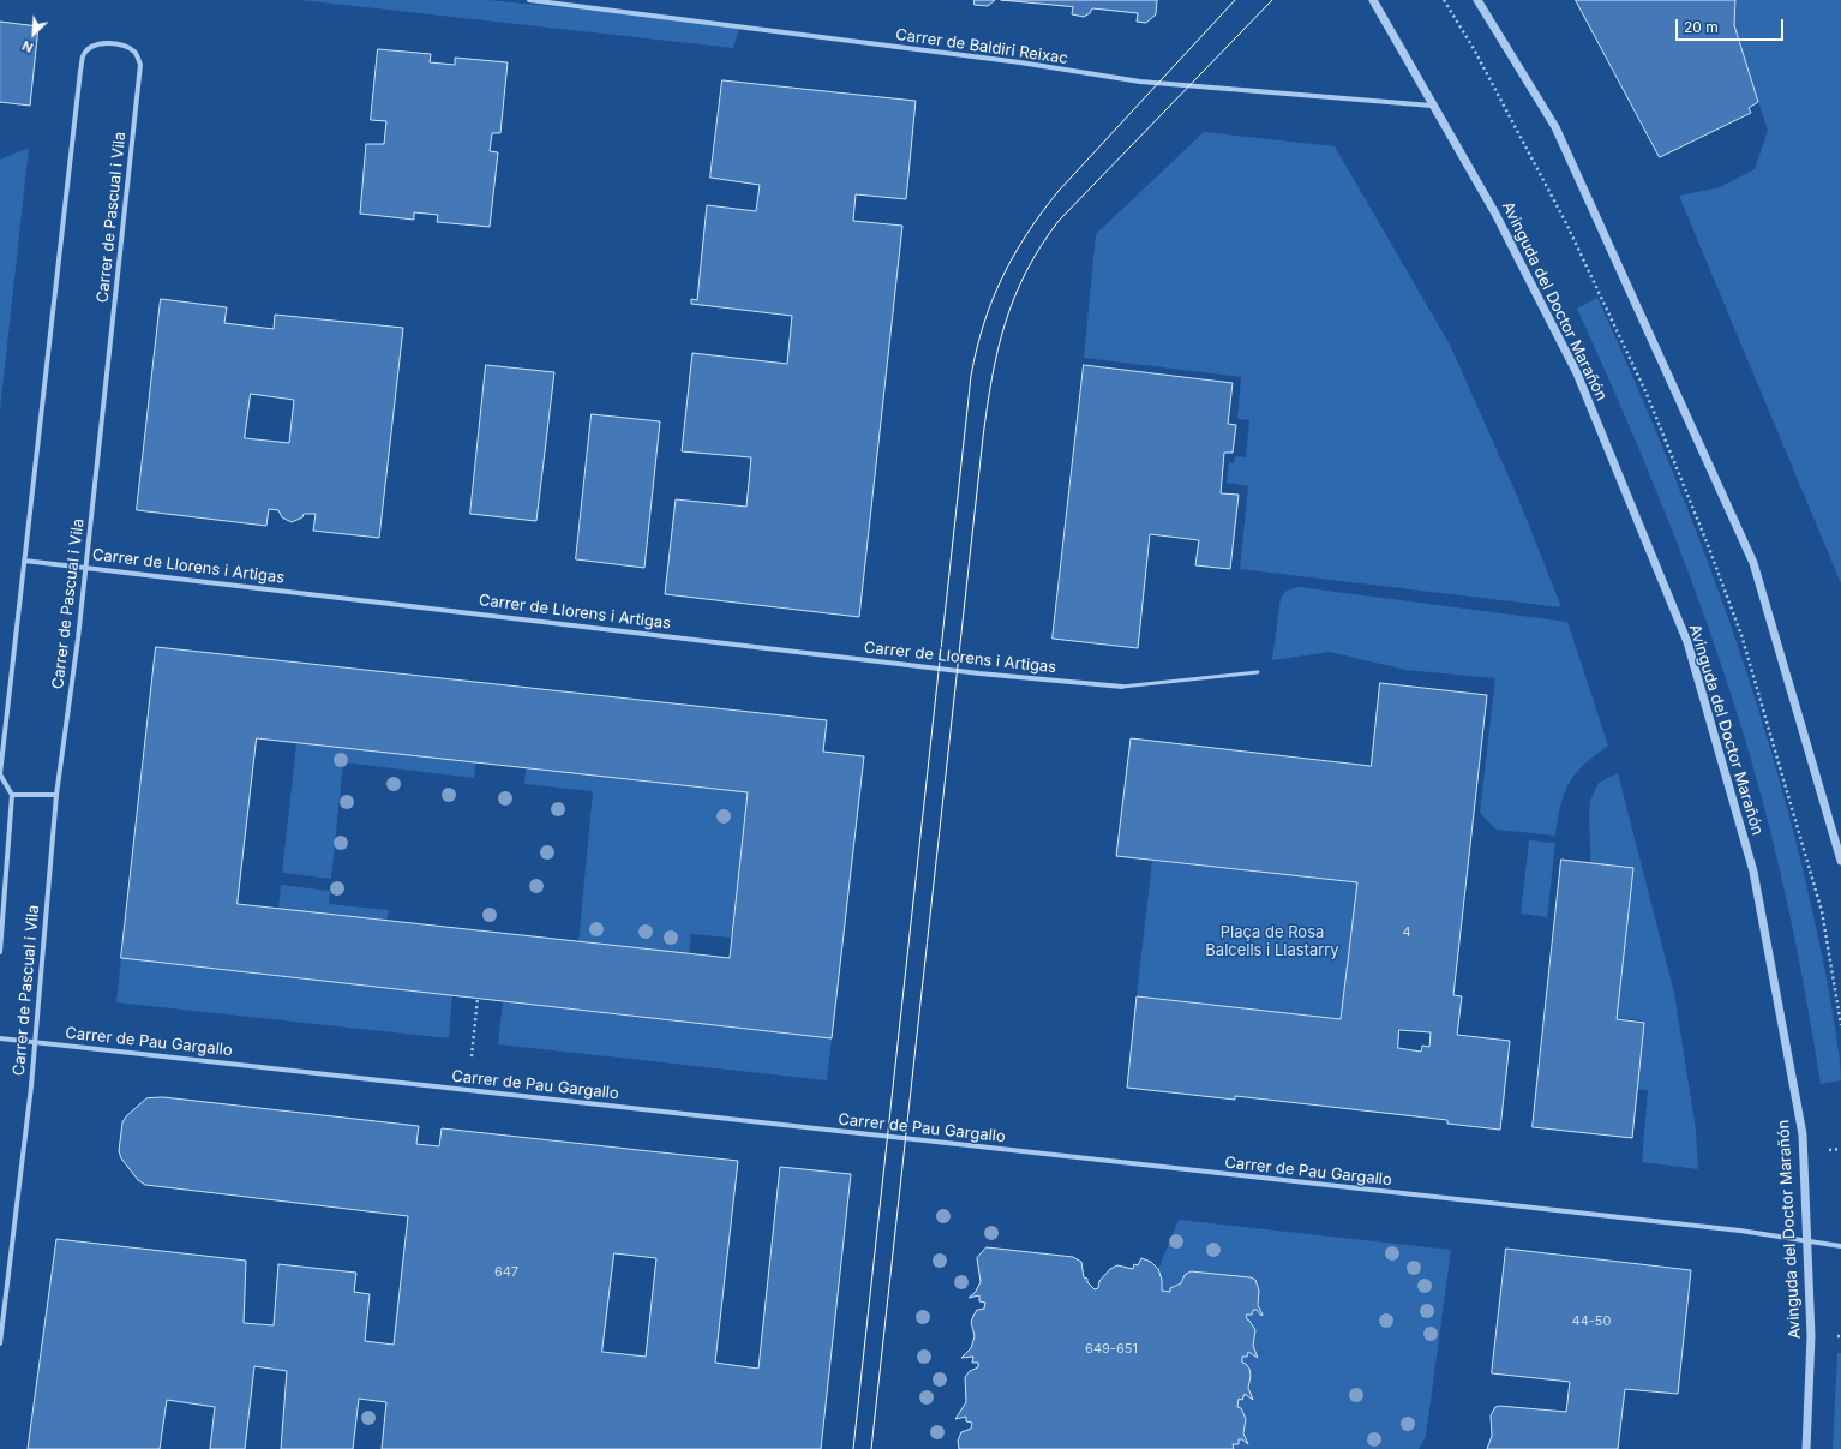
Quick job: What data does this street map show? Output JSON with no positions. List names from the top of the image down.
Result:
{
  "streets": {
    "street": [
      "Carrer de Baldiri Reixac",
      "Carrer de Pascual i Vila",
      "Avinguda del Doctor Marañón",
      "Carrer de Llorens i Artigas",
      "Carrer de Pau Gargallo"
    ]
  },
  "crossings": [
    ["Carrer de Baldiri Reixac", "Avinguda del Doctor Marañón"],
    ["Carrer de Pascual i Vila", "Carrer de Llorens i Artigas"],
    ["Carrer de Pascual i Vila", "Carrer de Pau Gargallo"],
    ["Avinguda del Doctor Marañón", "Carrer de Pau Gargallo"]
  ],
  "parks": ["Plaça de Rosa Balcells i Llastarry"],
  "house_numbers": [
    "4",
    "647",
    "44-50",
    "649-651"
  ],
  "scale_bar": "20 m",
  "north": "bottom left"
}
